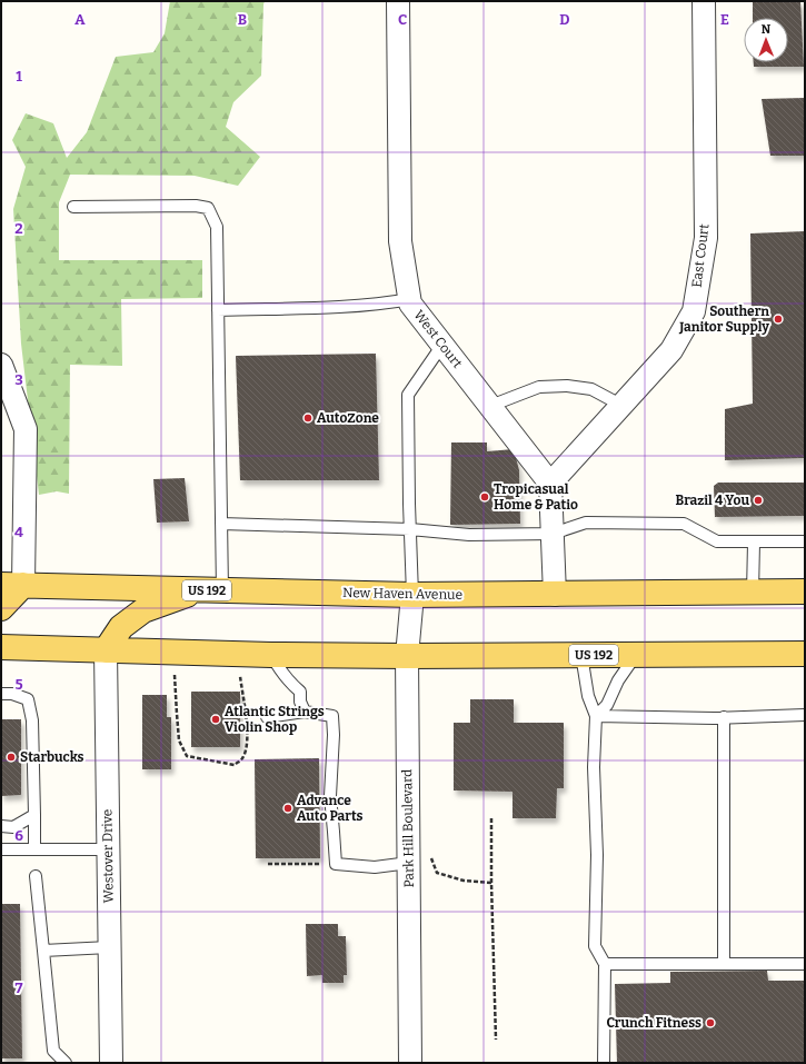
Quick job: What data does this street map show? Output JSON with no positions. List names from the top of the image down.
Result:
{
  "streets": {
    "main road": ["US 192", "New Haven Avenue"],
    "street": [
      "East Court",
      "West Court",
      "Park Hill Boulevard",
      "Westover Drive"
    ]
  },
  "crossings": [
    ["East Court", "West Court"],
    ["US 192", "Park Hill Boulevard"],
    ["US 192", "Westover Drive"],
    ["New Haven Avenue", "Park Hill Boulevard"]
  ],
  "places": [
    "Southern Janitor Supply",
    "AutoZone",
    "Tropicasual Home & Patio",
    "Brazil 4 You",
    "Atlantic Strings Violin Shop",
    "Starbucks",
    "Advance Auto Parts",
    "Crunch Fitness"
  ],
  "north": "top",
  "grid": {
    "columns": [
      "A",
      "B",
      "C",
      "D",
      "E"
    ],
    "rows": [
      "1",
      "2",
      "3",
      "4",
      "5",
      "6",
      "7"
    ]
  }
}
